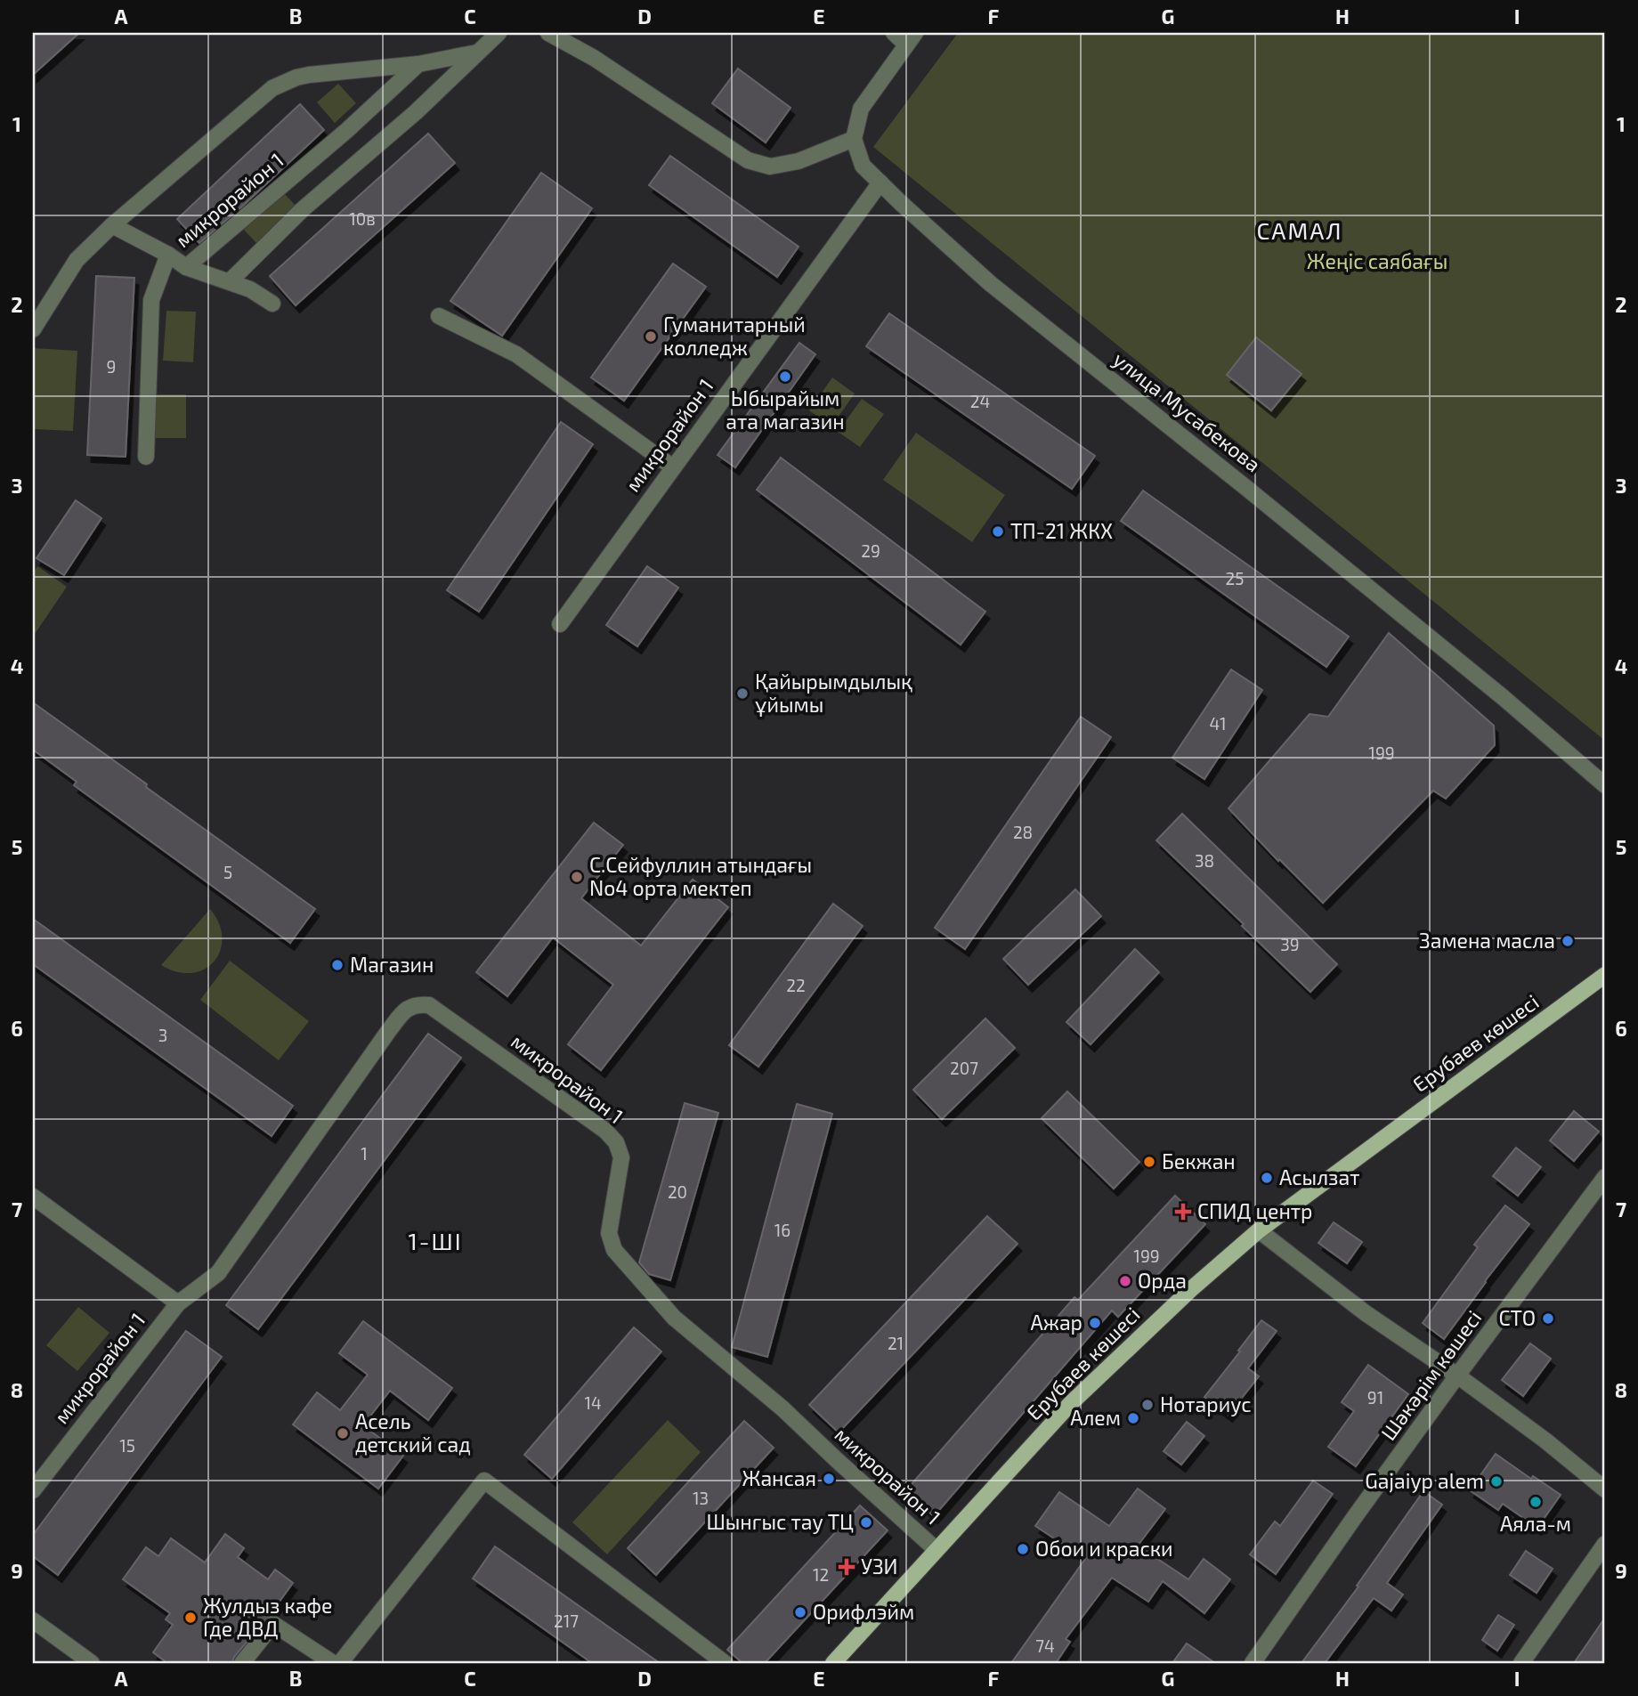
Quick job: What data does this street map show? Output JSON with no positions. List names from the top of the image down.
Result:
{
  "streets": {
    "main road": ["Ерубаев көшесі"],
    "street": ["микрорайон 1", "улица Мусабекова", "Шәкәрім көшесі"]
  },
  "crossings": [
    ["микрорайон 1", "улица Мусабекова"],
    ["микрорайон 1", "Ерубаев көшесі"]
  ],
  "districts": ["САМАЛ", "1-ШІ"],
  "parks": ["Жеңіс саябағы"],
  "places": {
    "other": [
      "Гуманитарный колледж",
      "Ыбырайым ата магазин",
      "ТП-21 ЖКХ",
      "Қайырымдылық ұйымы",
      "С.Сейфуллин атындағы No4 орта мектеп",
      "Замена масла",
      "Магазин",
      "Бекжан",
      "Асылзат",
      "Орда",
      "СТО",
      "Ажар",
      "Нотариус",
      "Алем",
      "Асель детский сад",
      "Жансая",
      "Gajaiyp alem",
      "Аяла-м",
      "Шынгыс тау ТЦ",
      "Обои и краски",
      "Орифлэйм",
      "Жулдыз кафе Где ДВД"
    ],
    "health": ["СПИД центр", "УЗИ"]
  },
  "house_numbers": [
    "10в",
    "9",
    "24",
    "29",
    "25",
    "41",
    "199",
    "28",
    "38",
    "5",
    "39",
    "22",
    "3",
    "207",
    "1",
    "20",
    "16",
    "199",
    "21",
    "91",
    "14",
    "15",
    "13",
    "12",
    "217",
    "74"
  ],
  "grid": {
    "columns": [
      "A",
      "B",
      "C",
      "D",
      "E",
      "F",
      "G",
      "H",
      "I"
    ],
    "rows": [
      "1",
      "2",
      "3",
      "4",
      "5",
      "6",
      "7",
      "8",
      "9"
    ]
  }
}
